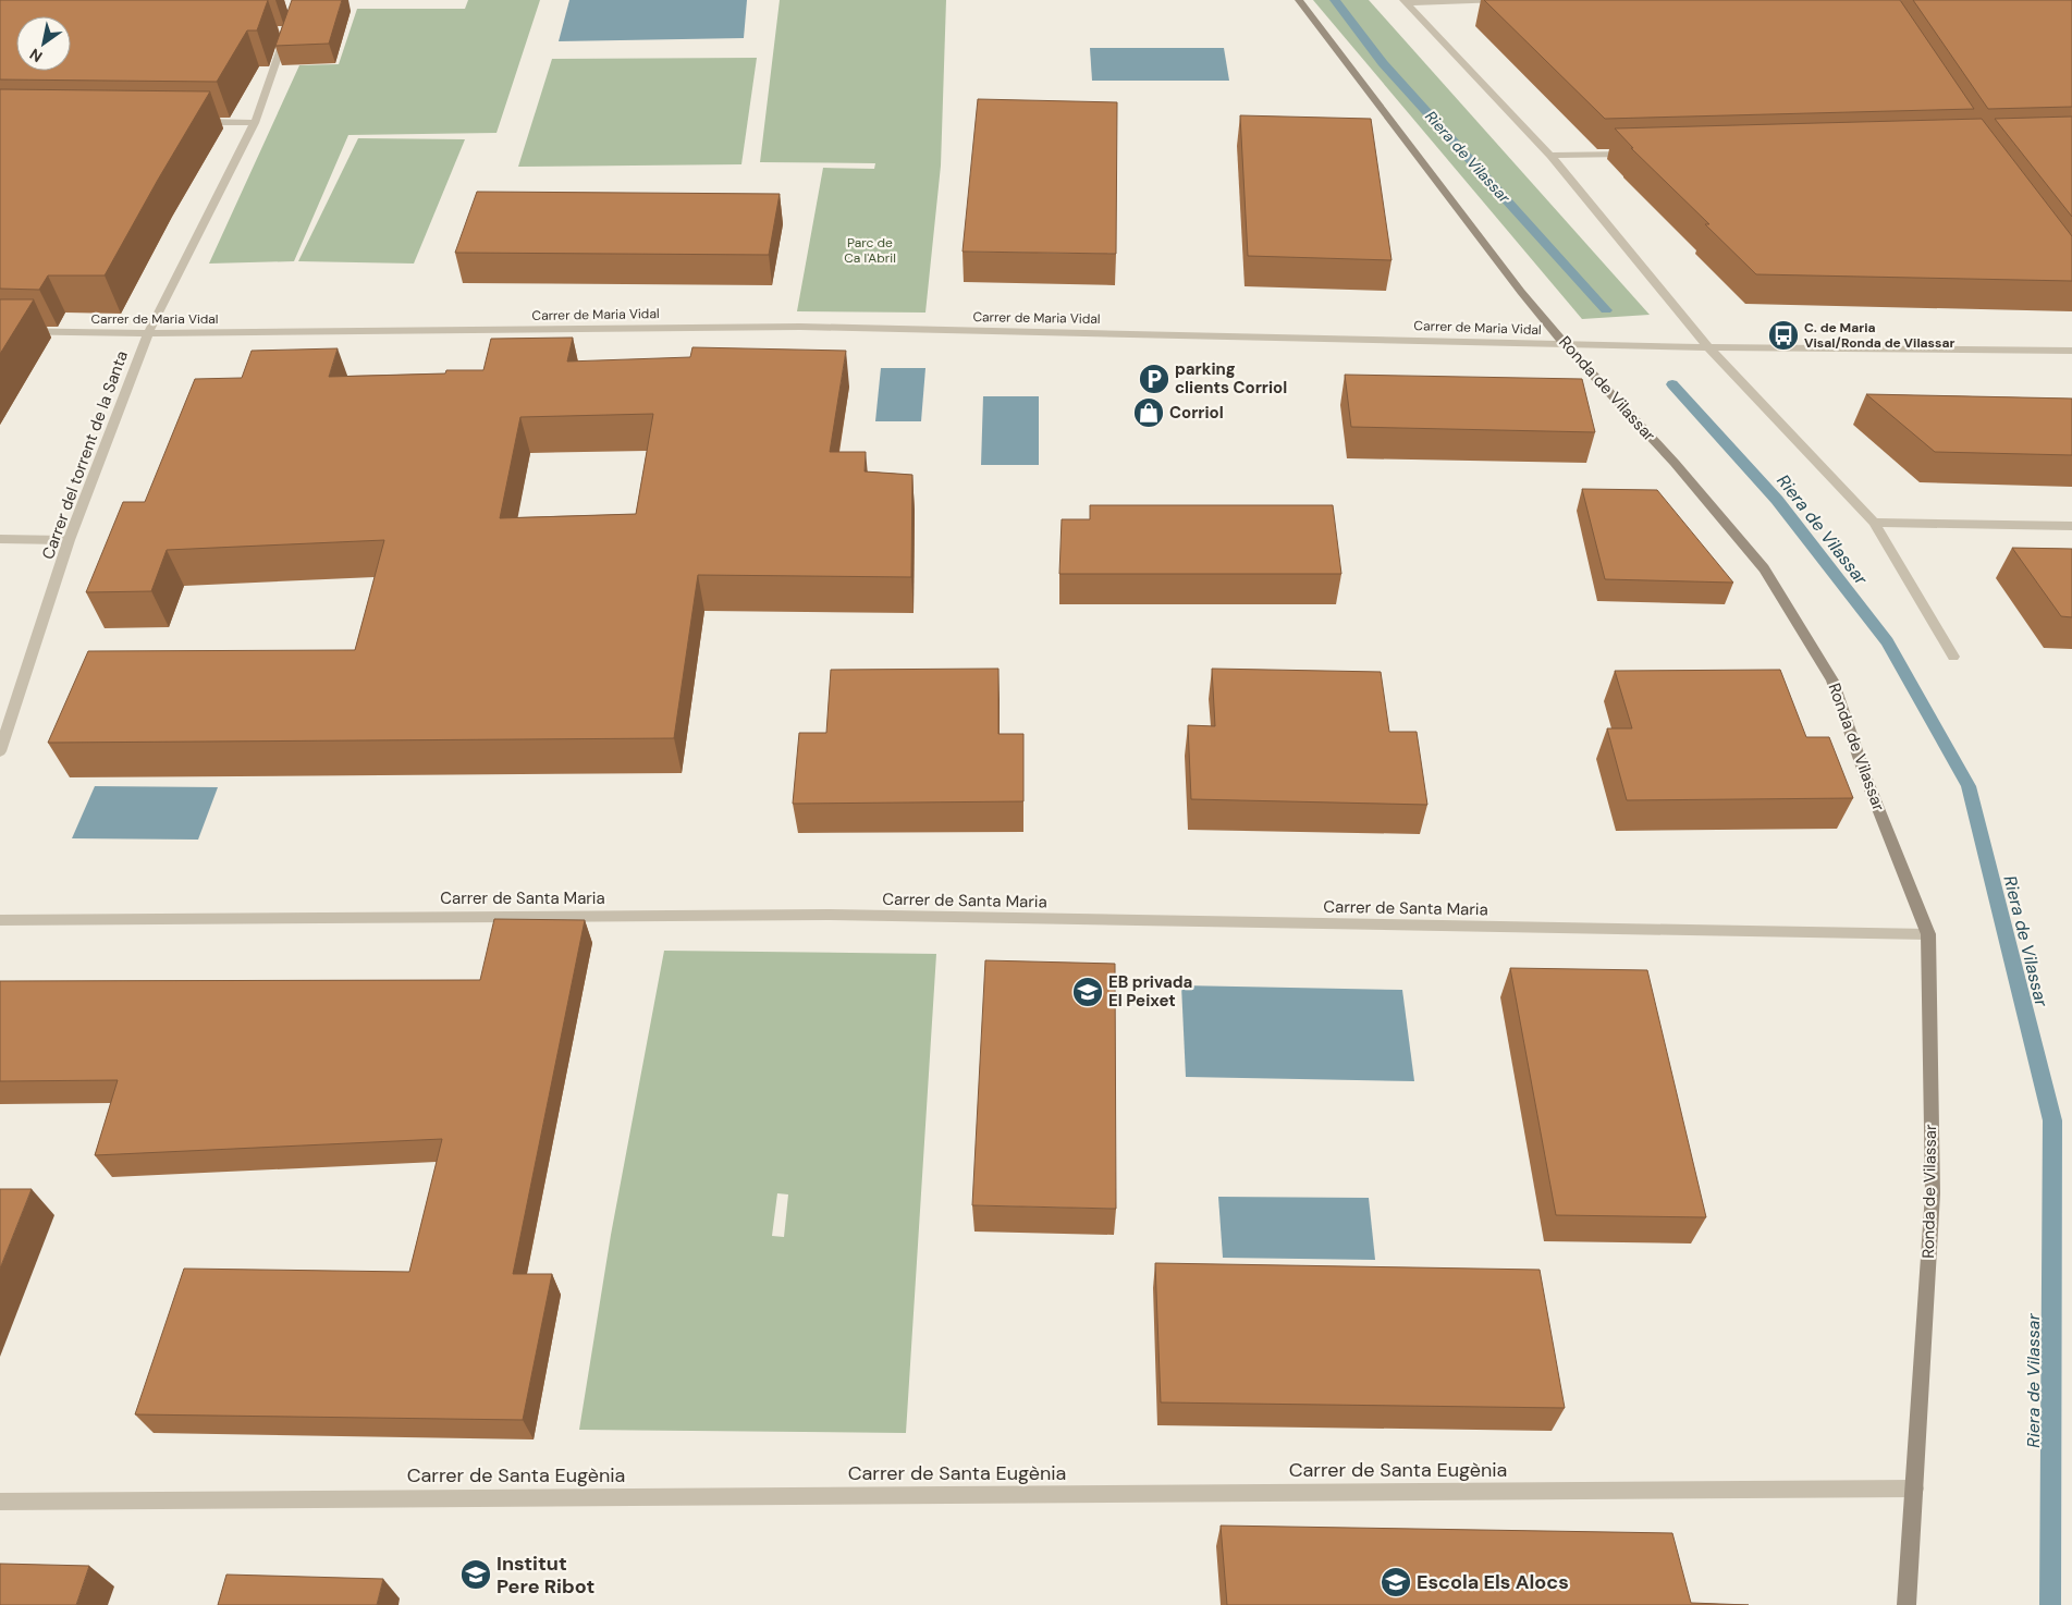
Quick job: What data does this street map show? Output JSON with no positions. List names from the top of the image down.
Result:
{
  "streets": {
    "street": [
      "Carrer de Maria Vidal",
      "Ronda de Vilassar",
      "Carrer del torrent de la Santa",
      "Carrer de Santa Maria",
      "Carrer de Santa Eugènia"
    ]
  },
  "crossings": [
    ["Carrer de Maria Vidal", "Ronda de Vilassar"],
    ["Carrer de Maria Vidal", "Carrer del torrent de la Santa"],
    ["Ronda de Vilassar", "Carrer de Santa Maria"],
    ["Ronda de Vilassar", "Carrer de Santa Eugènia"]
  ],
  "water": ["Riera de Vilassar"],
  "parks": ["Parc de Ca l'Abril"],
  "places": {
    "bus stop": ["C. de Maria Visal/Ronda de Vilassar"],
    "parking": ["parking clients Corriol"],
    "shop": ["Corriol"],
    "school or university": ["EB privada El Peixet", "Institut Pere Ribot", "Escola Els Alocs"]
  },
  "north": "bottom left"
}
